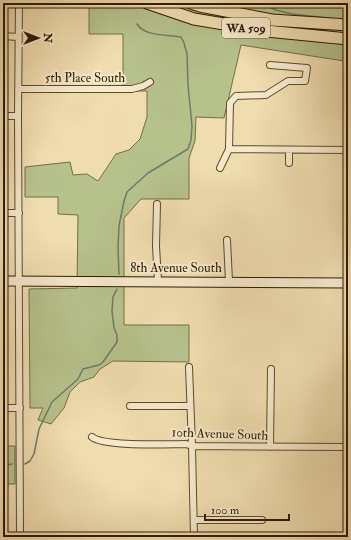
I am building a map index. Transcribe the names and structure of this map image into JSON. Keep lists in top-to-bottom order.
{
  "streets": {
    "highway": ["WA 509"],
    "street": ["5th Place South", "8th Avenue South", "10th Avenue South"]
  },
  "scale_bar": "100 m",
  "north": "right"
}
